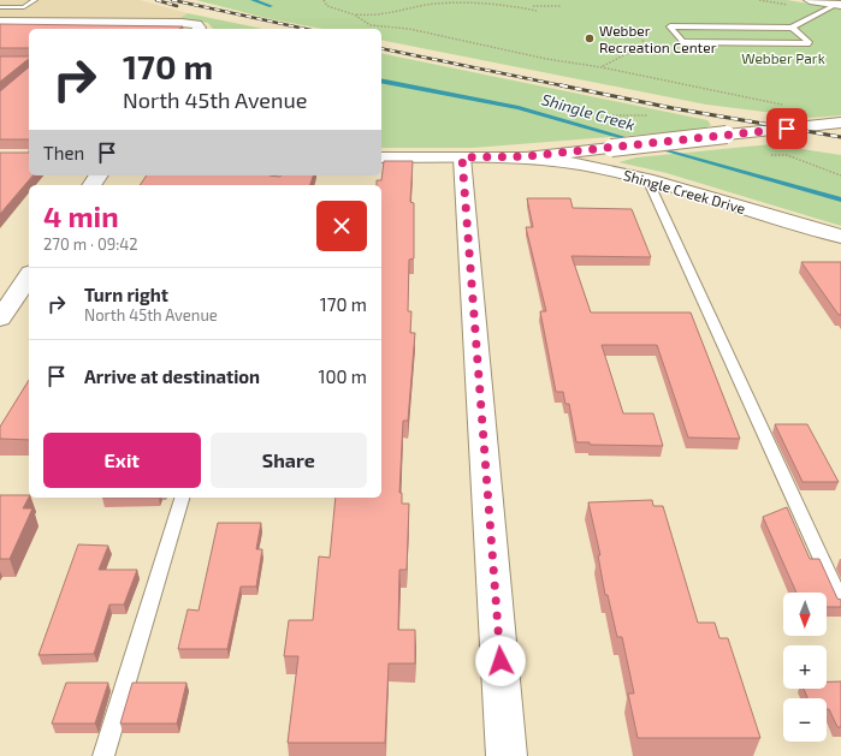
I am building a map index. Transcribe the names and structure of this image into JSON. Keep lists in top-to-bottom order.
{
  "streets": {
    "street": ["Shingle Creek Drive"]
  },
  "water": ["Shingle Creek"],
  "parks": ["Webber Park"],
  "places": ["Webber Recreation Center"],
  "north": "bottom",
  "page": {
    "turn": ["170 m", "North 45th Avenue"],
    "then": "Then",
    "heading": ["4 min", "270 m · 09:42"],
    "list": [
      {
        "name": "Turn right",
        "note": "North 45th Avenue",
        "value": "170 m"
      },
      {
        "name": "Arrive at destination",
        "value": "100 m"
      }
    ],
    "buttons": ["Exit", "Share"],
    "map_buttons": ["+", "−"]
  }
}
